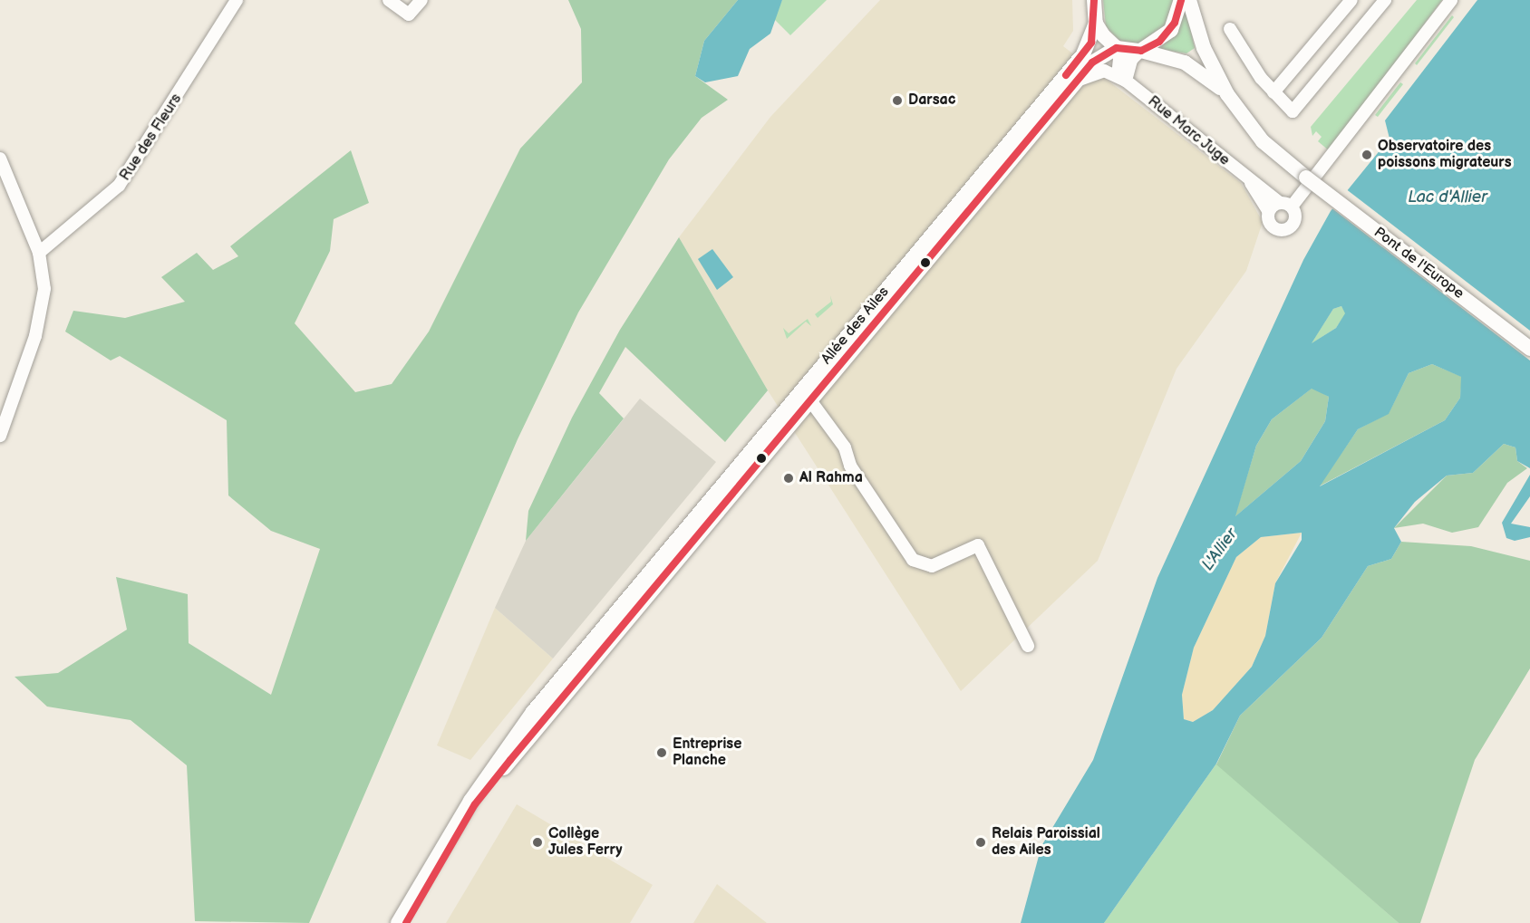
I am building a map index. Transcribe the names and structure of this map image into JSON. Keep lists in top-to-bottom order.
{
  "streets": {
    "main road": ["Pont de l'Europe", "Allée des Ailes"],
    "street": ["Rue Marc Juge", "Rue des Fleurs"]
  },
  "water": ["Lac d'Allier", "L'Allier"],
  "places": [
    "Darsac",
    "Observatoire des poissons migrateurs",
    "Al Rahma",
    "Entreprise Planche",
    "Collège Jules Ferry",
    "Relais Paroissial des Ailes"
  ]
}
